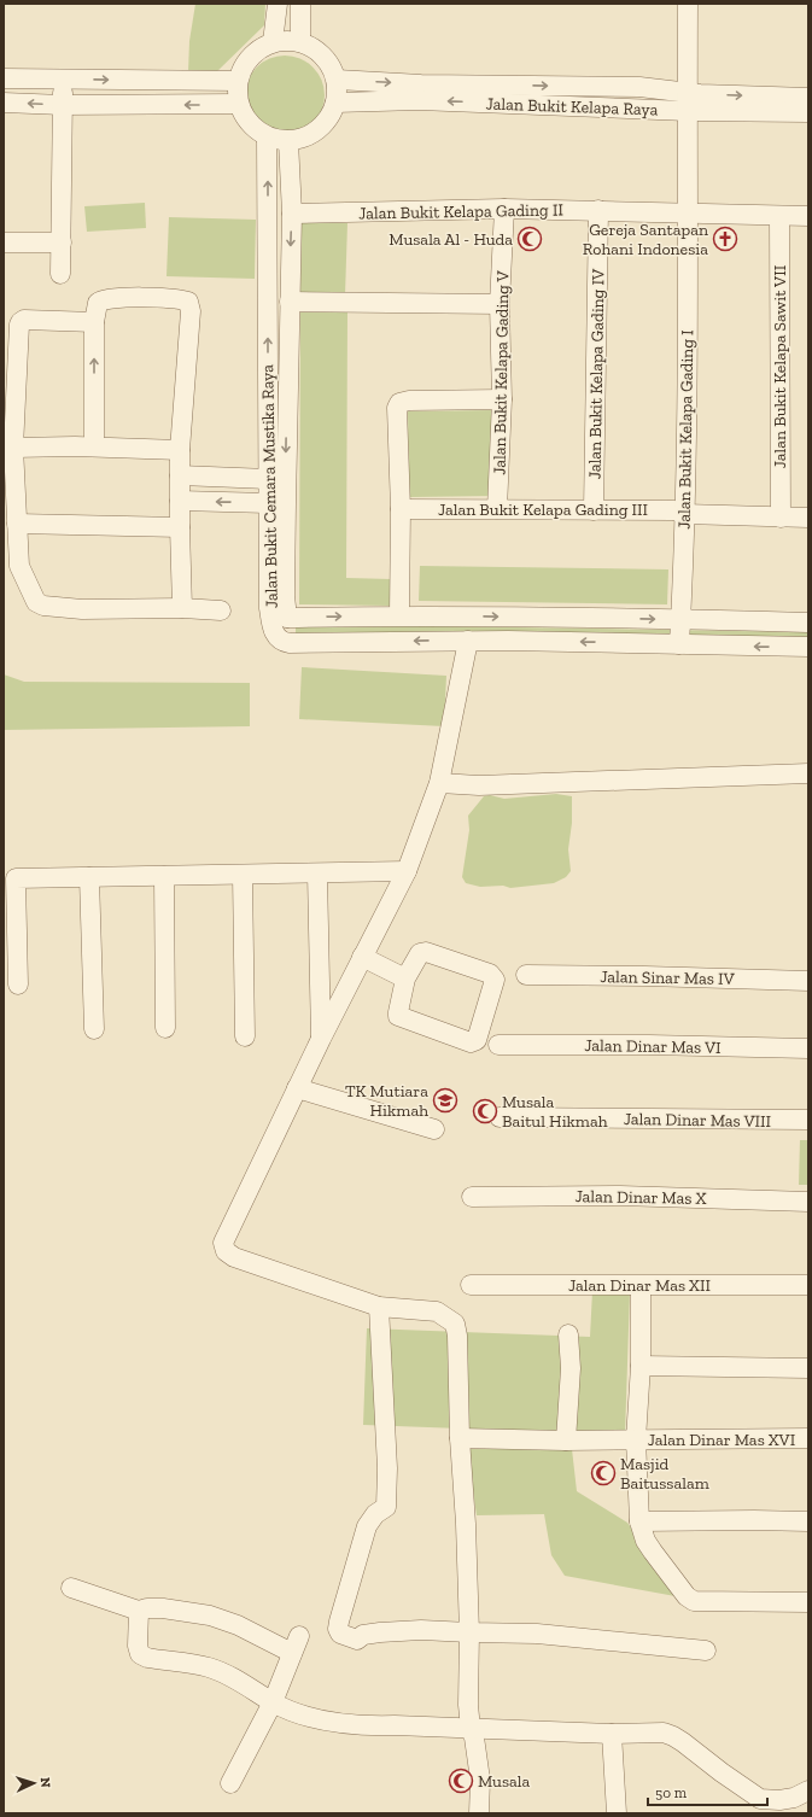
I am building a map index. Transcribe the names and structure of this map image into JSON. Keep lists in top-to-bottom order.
{
  "streets": {
    "street": [
      "Jalan Bukit Kelapa Raya",
      "Jalan Bukit Kelapa Gading II",
      "Jalan Bukit Kelapa Sawit VII",
      "Jalan Bukit Kelapa Gading V",
      "Jalan Bukit Kelapa Gading IV",
      "Jalan Bukit Kelapa Gading I",
      "Jalan Bukit Cemara Mustika Raya",
      "Jalan Bukit Kelapa Gading III",
      "Jalan Sinar Mas IV",
      "Jalan Dinar Mas VI",
      "Jalan Dinar Mas VIII",
      "Jalan Dinar Mas X",
      "Jalan Dinar Mas XII",
      "Jalan Dinar Mas XVI"
    ]
  },
  "crossings": [
    ["Jalan Bukit Kelapa Raya", "Jalan Bukit Kelapa Gading I"],
    ["Jalan Bukit Kelapa Raya", "Jalan Bukit Cemara Mustika Raya"],
    ["Jalan Bukit Kelapa Gading II", "Jalan Bukit Kelapa Sawit VII"],
    ["Jalan Bukit Kelapa Gading II", "Jalan Bukit Kelapa Gading V"],
    ["Jalan Bukit Kelapa Gading II", "Jalan Bukit Kelapa Gading IV"],
    ["Jalan Bukit Kelapa Gading II", "Jalan Bukit Kelapa Gading I"],
    ["Jalan Bukit Kelapa Gading II", "Jalan Bukit Cemara Mustika Raya"],
    ["Jalan Bukit Kelapa Sawit VII", "Jalan Bukit Kelapa Gading III"],
    ["Jalan Bukit Kelapa Gading V", "Jalan Bukit Kelapa Gading III"],
    ["Jalan Bukit Kelapa Gading IV", "Jalan Bukit Kelapa Gading III"],
    ["Jalan Bukit Kelapa Gading I", "Jalan Bukit Kelapa Gading III"]
  ],
  "places": {
    "mosque": [
      "Musala Al - Huda",
      "Musala Baitul Hikmah",
      "Masjid Baitussalam",
      "Musala"
    ],
    "church": ["Gereja Santapan Rohani Indonesia"],
    "school or university": ["TK Mutiara Hikmah"]
  },
  "scale_bar": "50 m",
  "north": "right"
}
